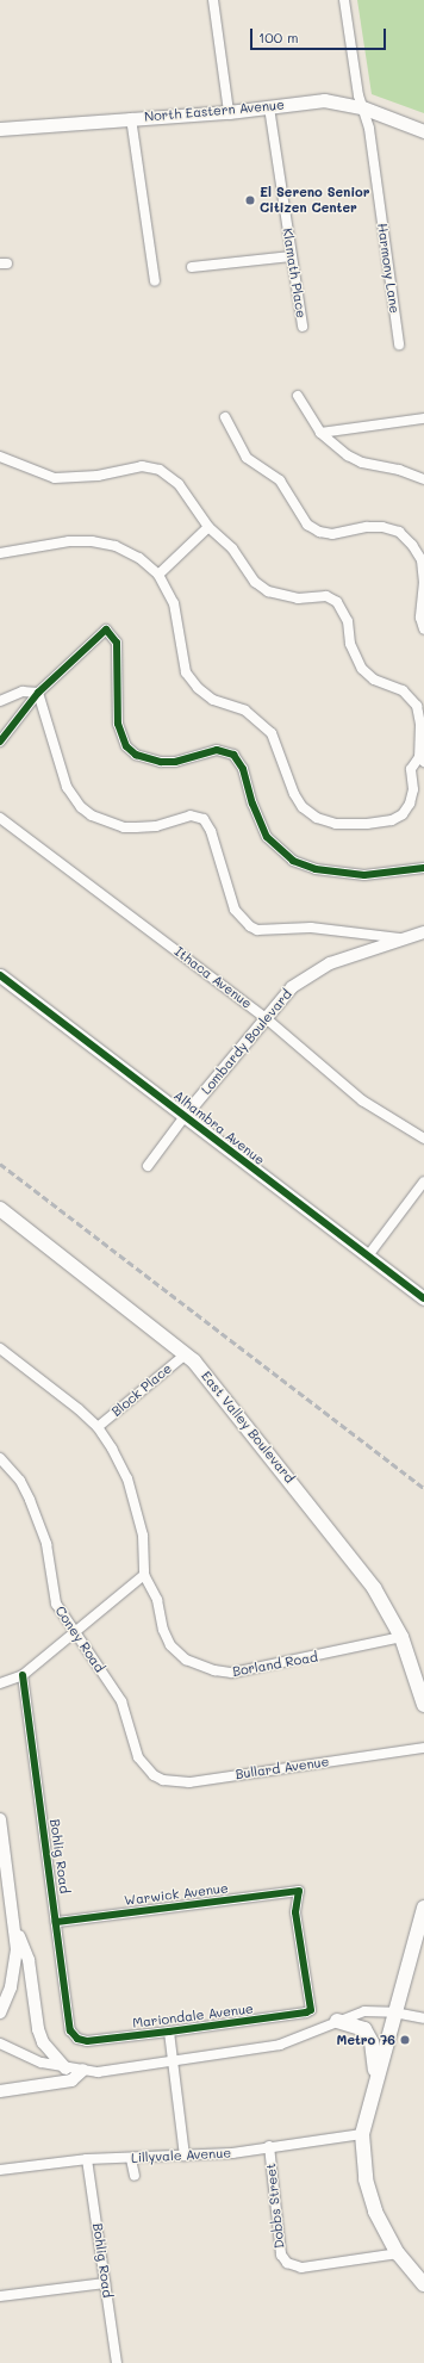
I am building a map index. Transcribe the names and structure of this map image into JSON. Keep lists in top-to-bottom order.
{
  "streets": {
    "main road": ["North Eastern Avenue", "Alhambra Avenue", "East Valley Boulevard"],
    "street": [
      "Harmony Lane",
      "Klamath Place",
      "Ithaca Avenue",
      "Lombardy Boulevard",
      "Block Place",
      "Coney Road",
      "Borland Road",
      "Bullard Avenue",
      "Bohlig Road",
      "Warwick Avenue",
      "Mariondale Avenue",
      "Lillyvale Avenue",
      "Dobbs Street"
    ]
  },
  "crossings": [
    ["North Eastern Avenue", "Harmony Lane"],
    ["North Eastern Avenue", "Klamath Place"],
    ["Ithaca Avenue", "Lombardy Boulevard"],
    ["Lombardy Boulevard", "Alhambra Avenue"],
    ["Block Place", "East Valley Boulevard"],
    ["Block Place", "Borland Road"],
    ["East Valley Boulevard", "Borland Road"],
    ["Coney Road", "Bullard Avenue"],
    ["Bohlig Road", "Warwick Avenue"],
    ["Bohlig Road", "Mariondale Avenue"],
    ["Bohlig Road", "Lillyvale Avenue"],
    ["Warwick Avenue", "Mariondale Avenue"],
    ["Lillyvale Avenue", "Dobbs Street"]
  ],
  "places": ["El Sereno Senior Citizen Center", "Metro 76"],
  "scale_bar": "100 m"
}
